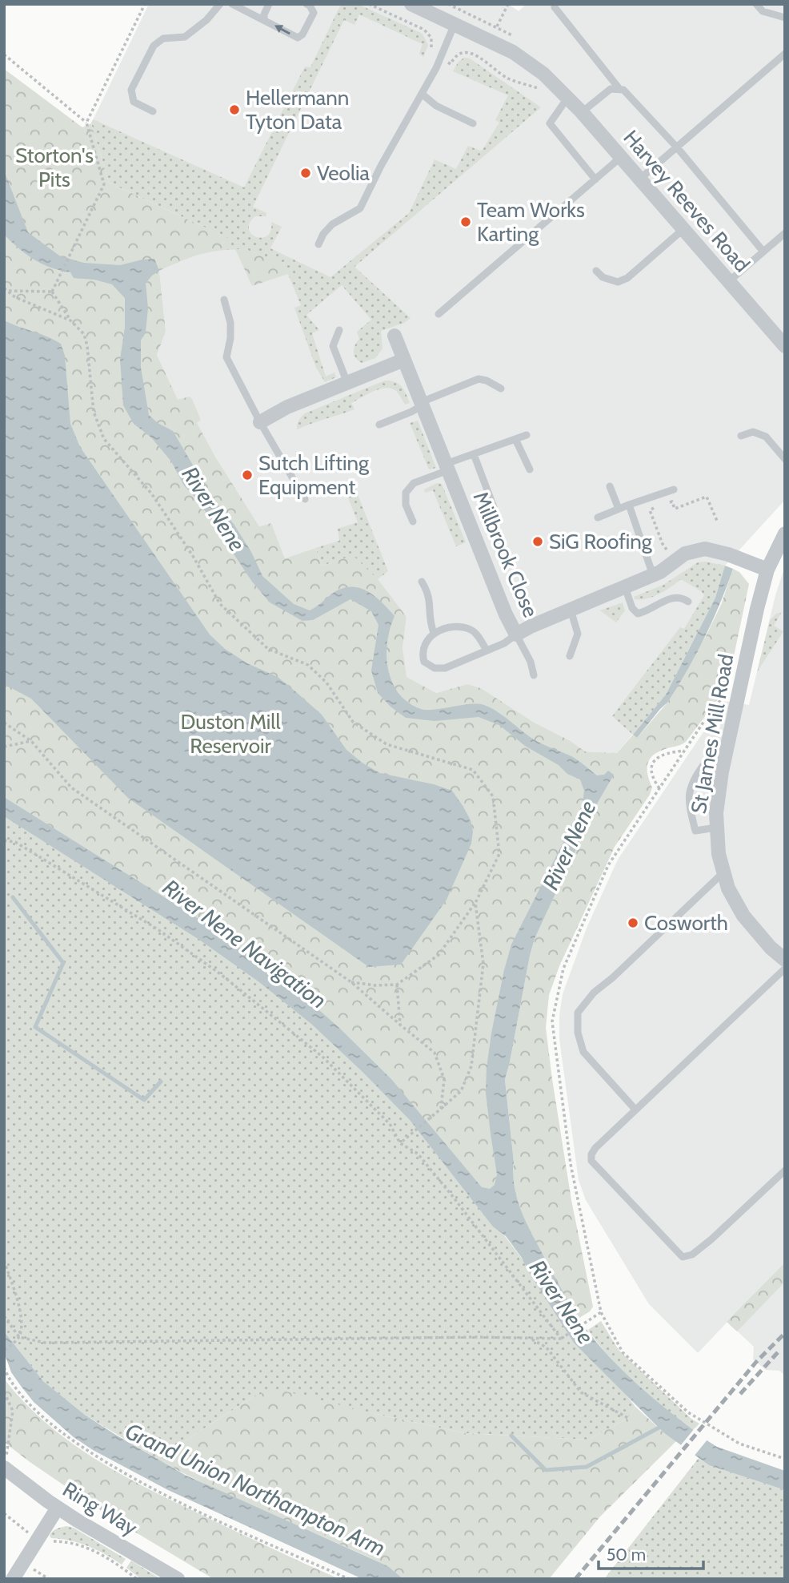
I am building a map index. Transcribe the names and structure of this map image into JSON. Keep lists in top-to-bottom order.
{
  "streets": {
    "street": [
      "Harvey Reeves Road",
      "Millbrook Close",
      "St James Mill Road",
      "Ring Way"
    ]
  },
  "crossings": [
    ["Millbrook Close", "St James Mill Road"]
  ],
  "water": ["River Nene", "River Nene Navigation", "Grand Union Northampton Arm"],
  "parks": ["Storton's Pits", "Duston Mill Reservoir"],
  "places": [
    "Hellermann Tyton Data",
    "Veolia",
    "Team Works Karting",
    "Sutch Lifting Equipment",
    "SiG Roofing",
    "Cosworth"
  ],
  "scale_bar": "50 m"
}
